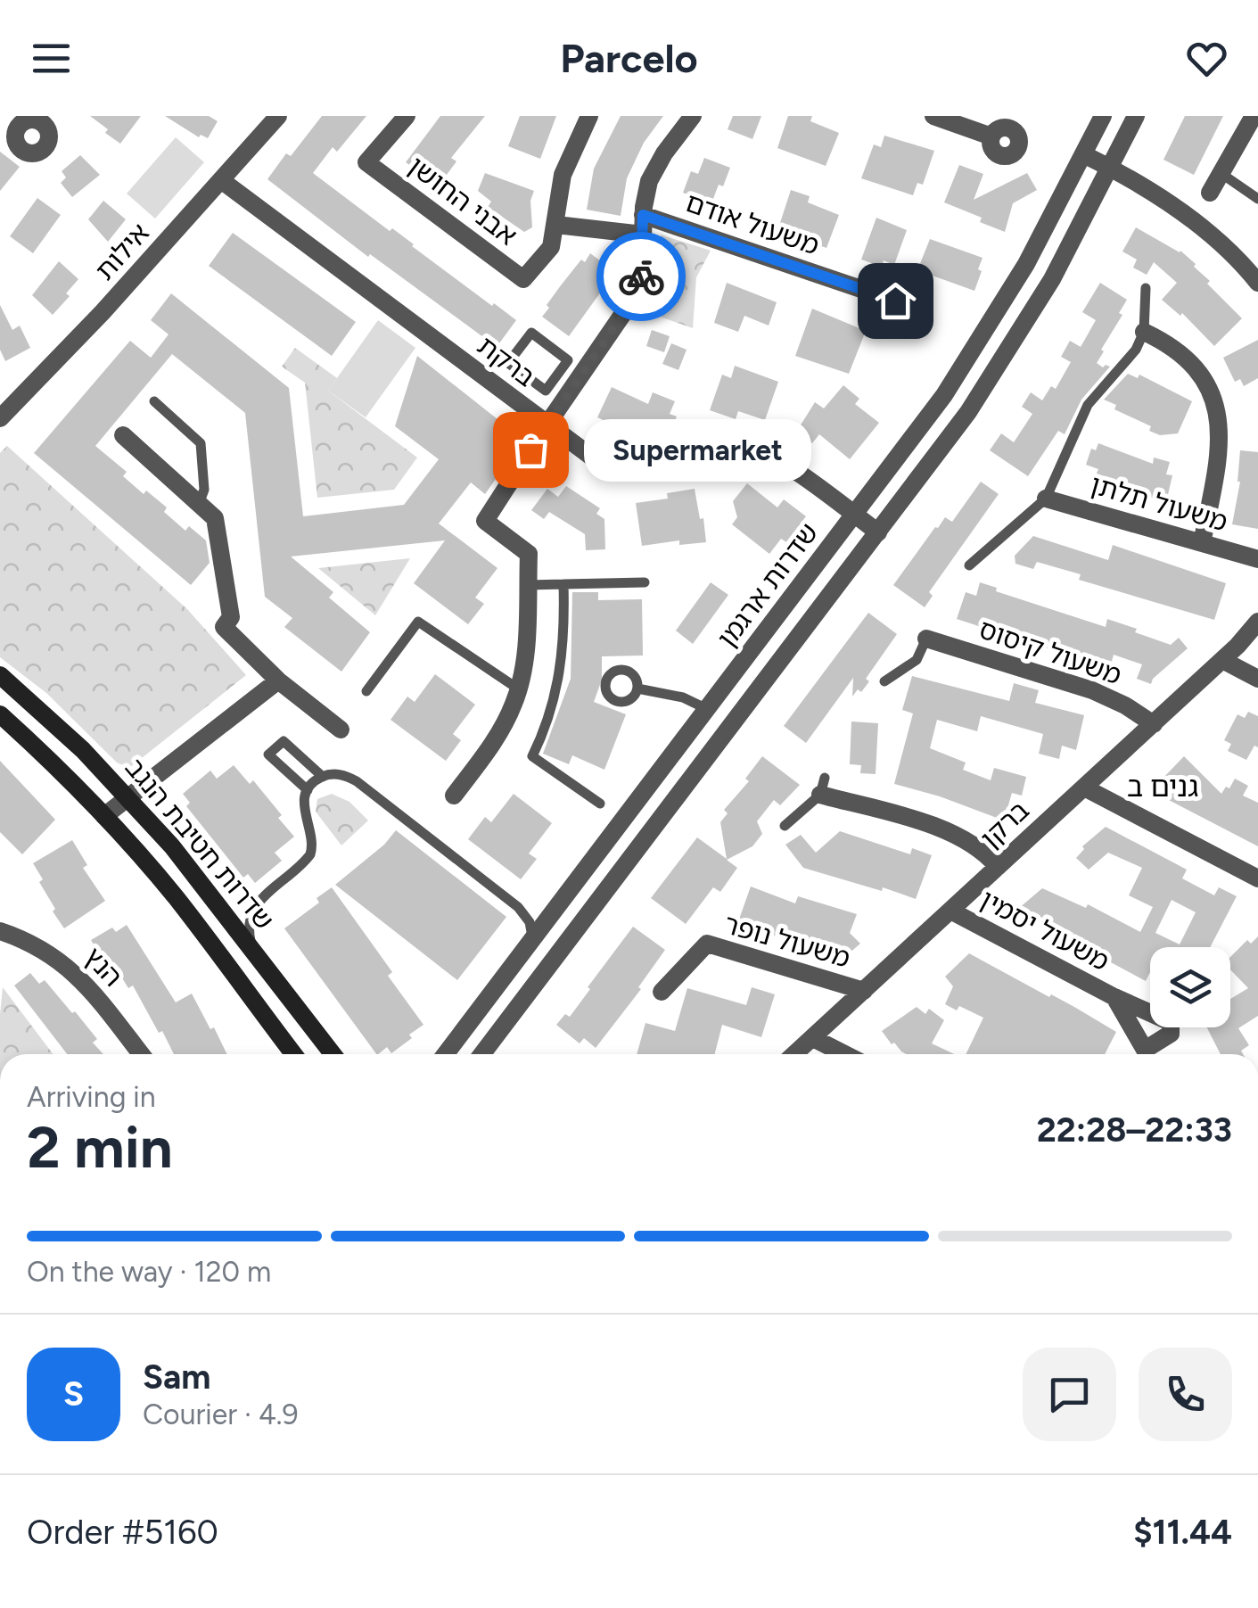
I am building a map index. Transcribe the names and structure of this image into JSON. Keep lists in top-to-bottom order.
{
  "streets": {
    "main road": ["שדרות חטיבת הנגב"],
    "street": [
      "אבני החושן",
      "משעול אודם",
      "אילות",
      "ברקת",
      "משעול תלתן",
      "שדרות ארגמן",
      "משעול קיסוס",
      "ברקן",
      "משעול יסמין",
      "משעול נופר",
      "הנץ"
    ]
  },
  "crossings": [
    ["אילות", "ברקת"],
    ["ברקת", "שדרות ארגמן"],
    ["משעול קיסוס", "ברקן"],
    ["ברקן", "משעול יסמין"],
    ["ברקן", "משעול נופר"]
  ],
  "districts": ["גנים ב"],
  "places": ["Supermarket"],
  "page": {
    "header": "Parcelo",
    "bubble": "Supermarket",
    "heading": ["2 min", "Arriving in", "22:28–22:33"],
    "panel": [
      "Sam",
      "Courier · 4.9",
      "Order #5160",
      "$11.44"
    ],
    "bar": "On the way · 120 m",
    "round": "S"
  }
}
